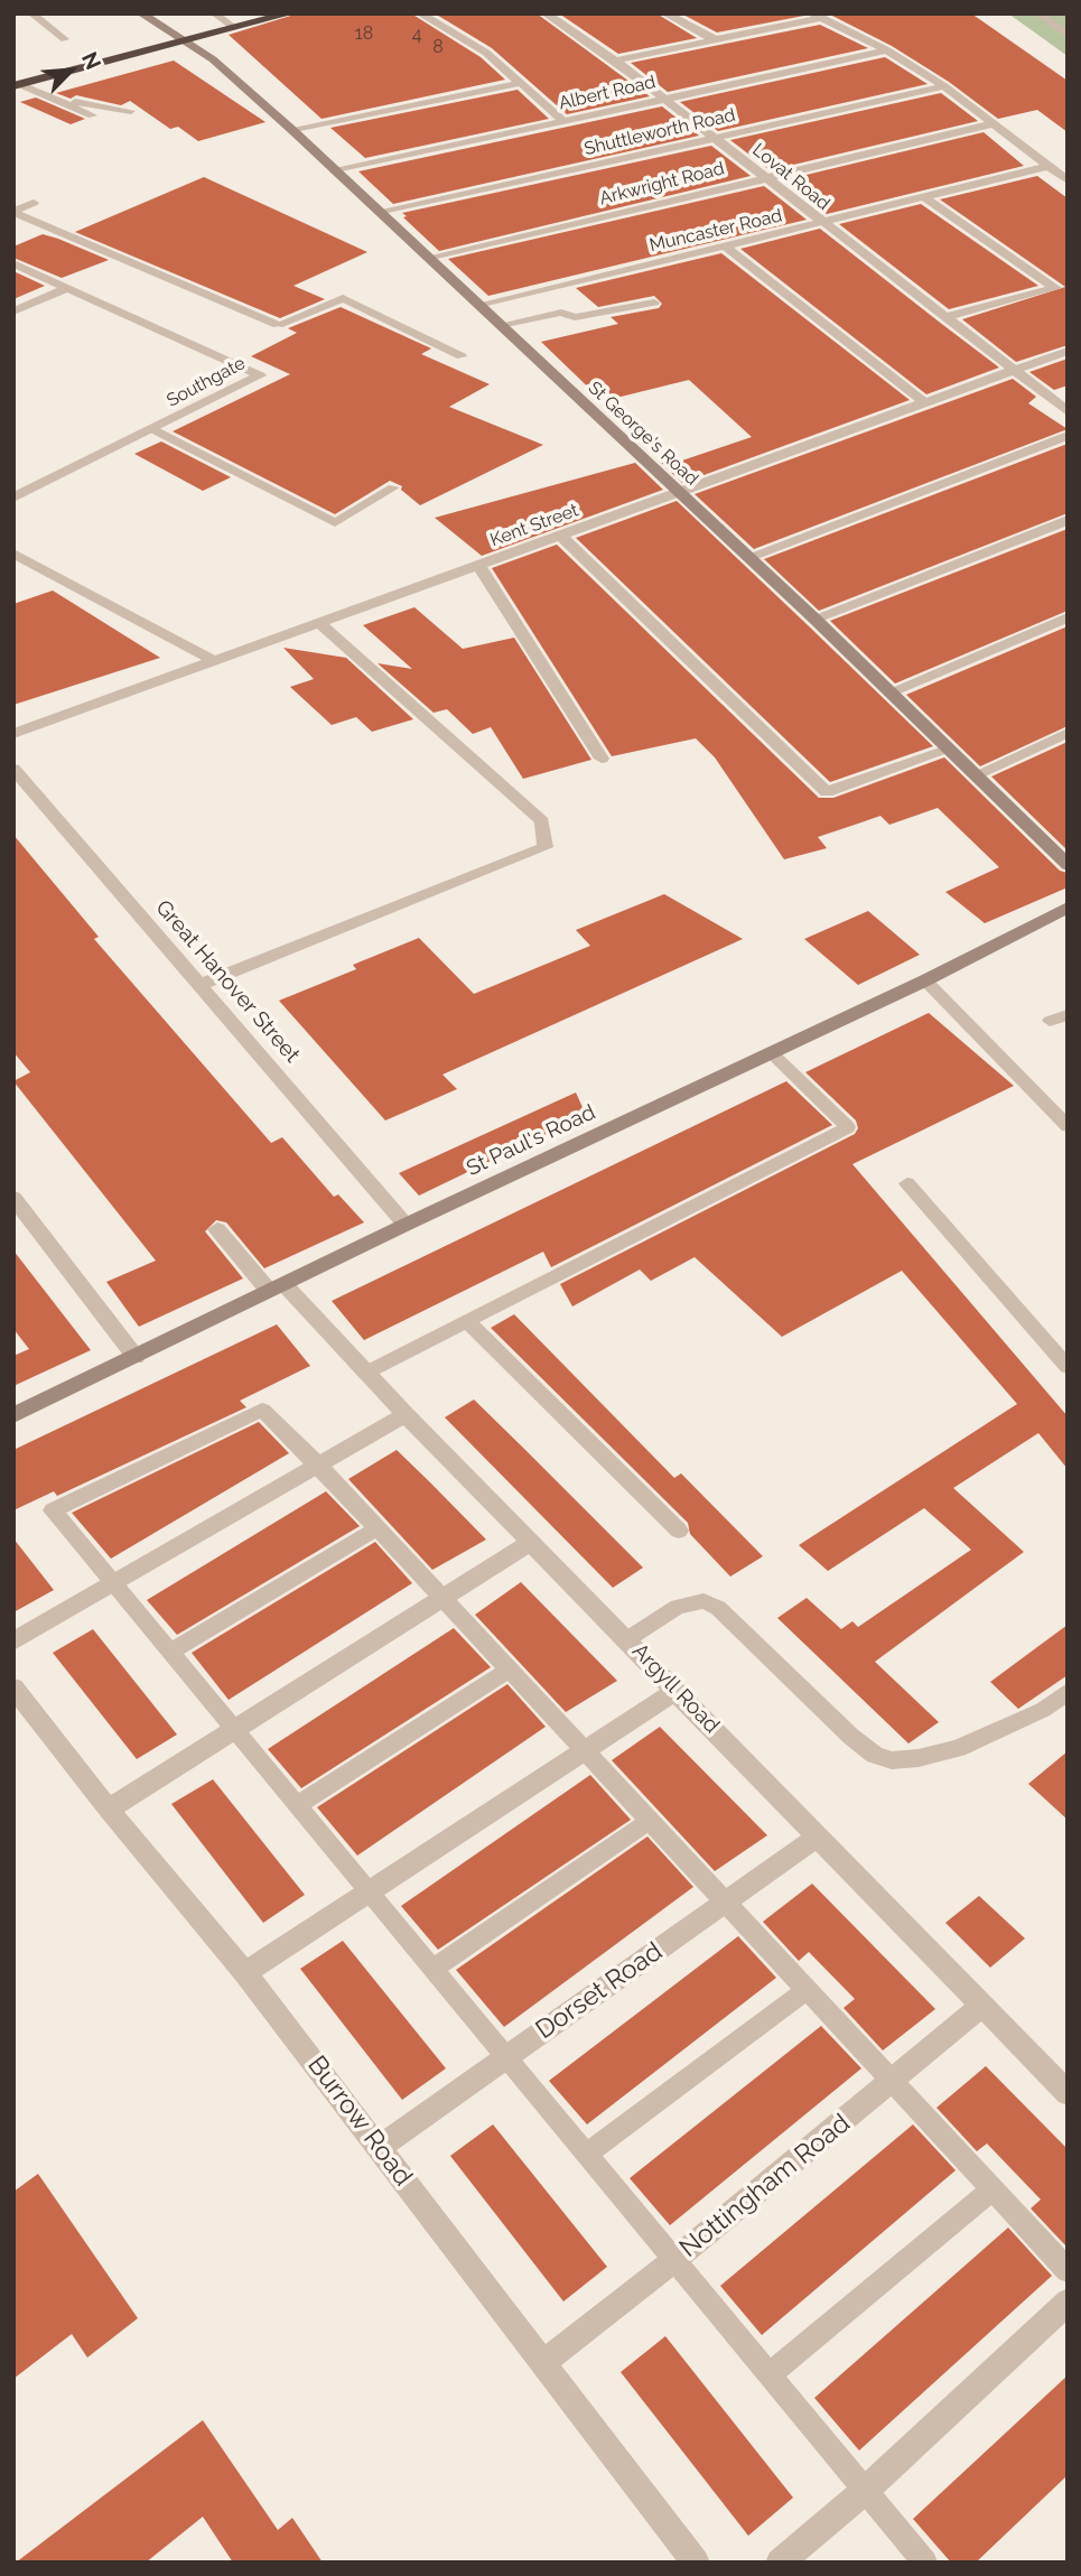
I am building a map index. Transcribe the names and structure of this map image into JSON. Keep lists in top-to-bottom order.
{
  "streets": {
    "street": [
      "Albert Road",
      "Shuttleworth Road",
      "Lovat Road",
      "Arkwright Road",
      "Muncaster Road",
      "Southgate",
      "St George's Road",
      "Kent Street",
      "Great Hanover Street",
      "St Paul's Road",
      "Argyll Road",
      "Dorset Road",
      "Burrow Road",
      "Nottingham Road"
    ]
  },
  "crossings": [
    ["Albert Road", "Lovat Road"],
    ["Albert Road", "St George's Road"],
    ["Shuttleworth Road", "Lovat Road"],
    ["Shuttleworth Road", "St George's Road"],
    ["Lovat Road", "Arkwright Road"],
    ["Lovat Road", "Muncaster Road"],
    ["Lovat Road", "Kent Street"],
    ["Arkwright Road", "St George's Road"],
    ["Muncaster Road", "St George's Road"],
    ["St George's Road", "Kent Street"],
    ["Great Hanover Street", "St Paul's Road"],
    ["St Paul's Road", "Argyll Road"],
    ["Argyll Road", "Dorset Road"],
    ["Argyll Road", "Nottingham Road"],
    ["Dorset Road", "Burrow Road"],
    ["Burrow Road", "Nottingham Road"]
  ],
  "house_numbers": ["18", "4", "8"],
  "north": "top right"
}
